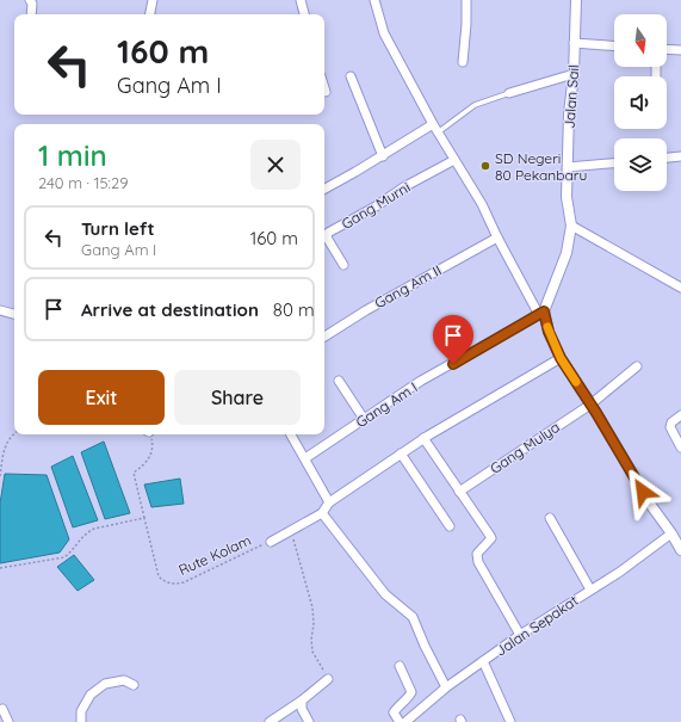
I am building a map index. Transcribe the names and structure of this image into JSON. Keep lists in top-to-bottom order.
{
  "streets": {
    "street": [
      "Jalan Sail",
      "Gang Murni",
      "Gang Am II",
      "Gang Am I",
      "Gang Mulya",
      "Jalan Sepakat"
    ],
    "path": ["Rute Kolam"]
  },
  "crossings": [
    ["Jalan Sail", "Gang Am I"]
  ],
  "places": ["SD Negeri 80 Pekanbaru"],
  "north": "bottom",
  "page": {
    "turn": ["160 m", "Gang Am I"],
    "heading": ["1 min", "240 m · 15:29"],
    "list": [
      {
        "name": "Turn left",
        "note": "Gang Am I",
        "value": "160 m"
      },
      {
        "name": "Arrive at destination",
        "value": "80 m"
      }
    ],
    "buttons": ["Exit", "Share"]
  }
}
